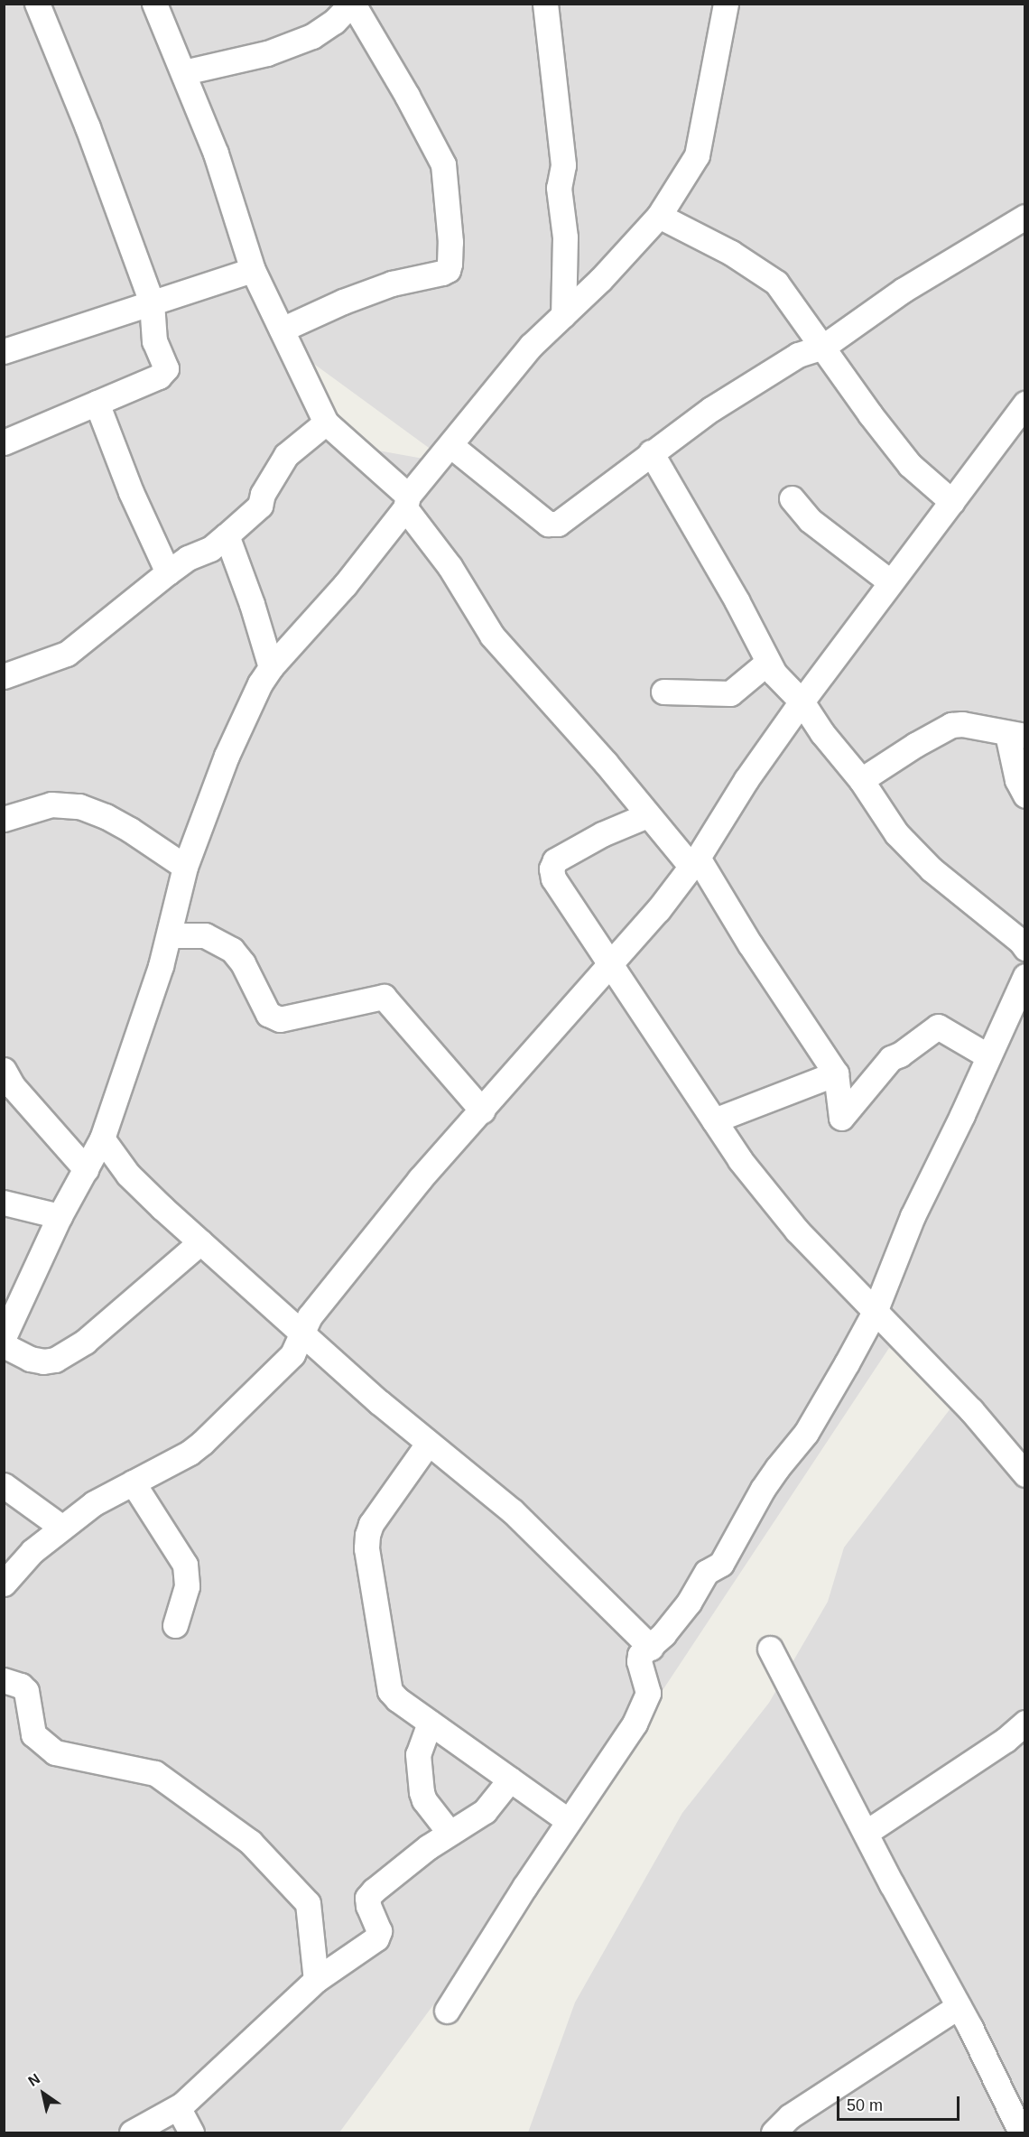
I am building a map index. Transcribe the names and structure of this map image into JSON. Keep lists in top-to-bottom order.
{
  "scale_bar": "50 m",
  "north": "top left"
}
